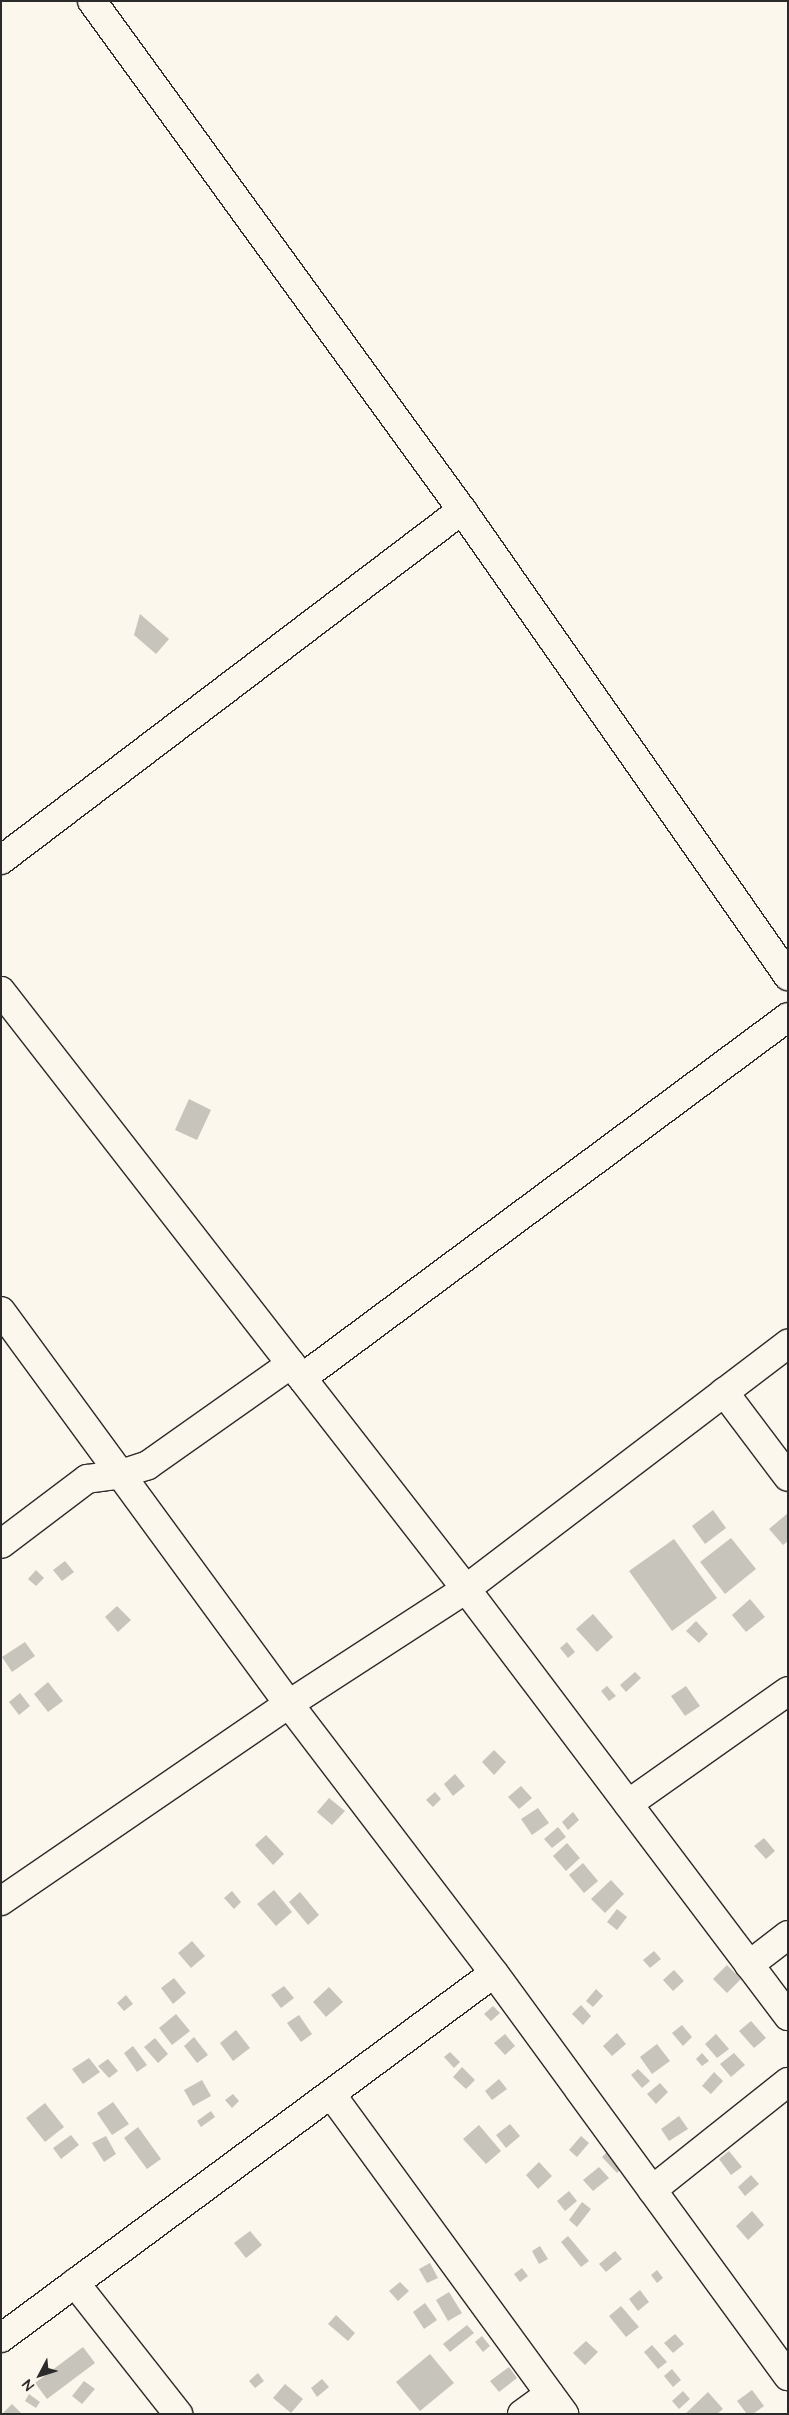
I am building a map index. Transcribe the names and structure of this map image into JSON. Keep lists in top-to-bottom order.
{
  "north": "bottom left"
}
